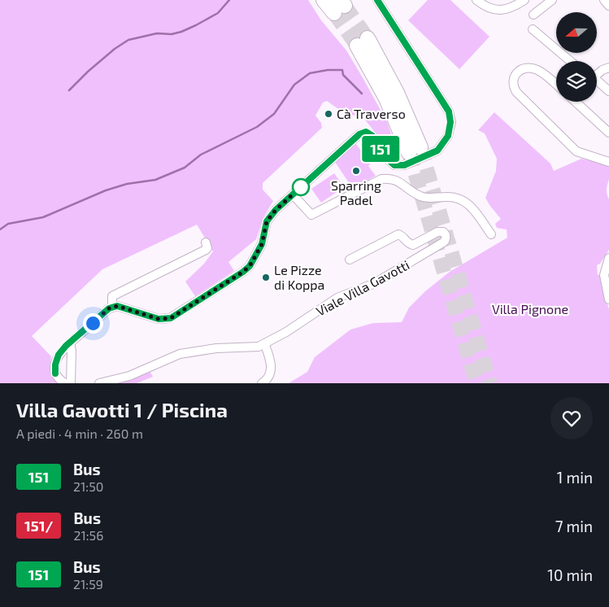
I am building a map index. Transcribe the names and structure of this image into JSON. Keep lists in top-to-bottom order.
{
  "streets": {
    "street": ["Viale Villa Gavotti"]
  },
  "parks": ["Villa Pignone"],
  "places": ["Cà Traverso", "Sparring Padel", "Le Pizze di Koppa"],
  "lines": ["bus line 151"],
  "north": "left",
  "page": {
    "on_map": "151",
    "heading": ["Villa Gavotti 1 / Piscina", "A piedi · 4 min · 260 m"],
    "list": [
      {
        "mark": "151",
        "name": "Bus",
        "note": "21:50",
        "value": "1 min"
      },
      {
        "mark": "151/",
        "name": "Bus",
        "note": "21:56",
        "value": "7 min"
      },
      {
        "mark": "151",
        "name": "Bus",
        "note": "21:59",
        "value": "10 min"
      }
    ]
  }
}
